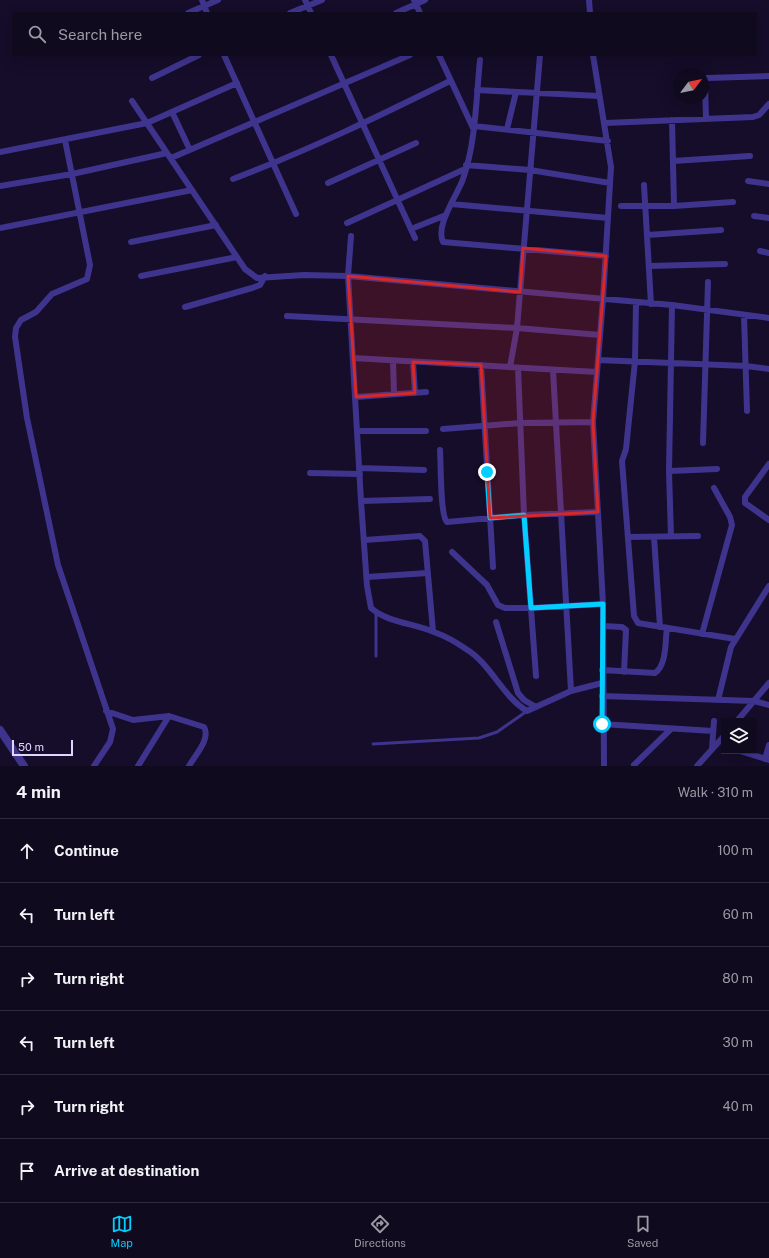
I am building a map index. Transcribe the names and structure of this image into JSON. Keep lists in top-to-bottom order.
{
  "scale_bar": "50 m",
  "north": "top right",
  "page": {
    "search": "Search here",
    "scale": "50 m",
    "heading": ["4 min", "Walk · 310 m"],
    "list": [
      ["Continue", "100 m"],
      ["Turn left", "60 m"],
      ["Turn right", "80 m"],
      ["Turn left", "30 m"],
      ["Turn right", "40 m"],
      "Arrive at destination"
    ],
    "nav": ["Map", "Directions", "Saved"]
  }
}
